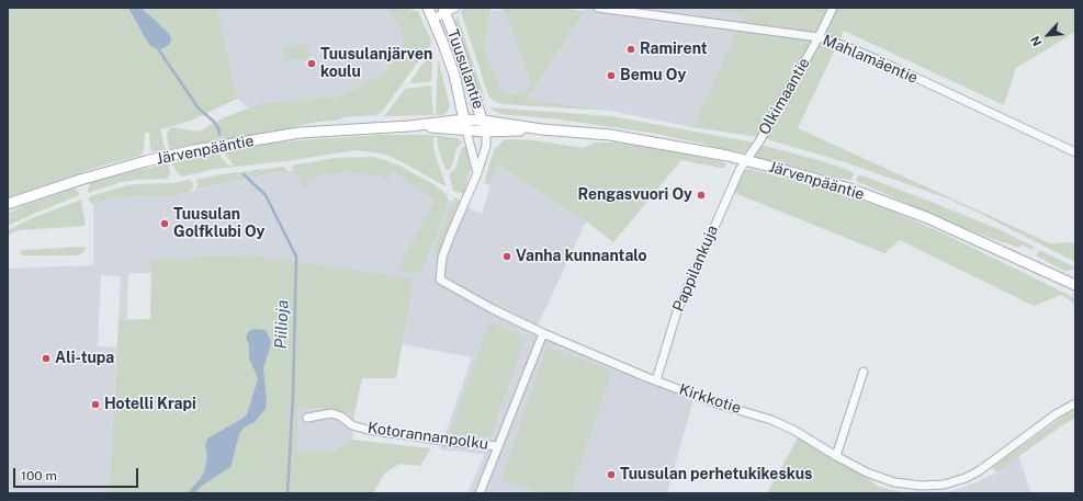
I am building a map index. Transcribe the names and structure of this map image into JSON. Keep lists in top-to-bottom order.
{
  "streets": {
    "main road": ["Tuusulantie", "Järvenpääntie"],
    "street": [
      "Mahlamäentie",
      "Olkimaantie",
      "Pappilankuja",
      "Kirkkotie",
      "Kotorannanpolku"
    ]
  },
  "crossings": [
    ["Mahlamäentie", "Olkimaantie"],
    ["Tuusulantie", "Järvenpääntie"],
    ["Tuusulantie", "Kirkkotie"],
    ["Olkimaantie", "Järvenpääntie"],
    ["Olkimaantie", "Pappilankuja"],
    ["Järvenpääntie", "Pappilankuja"],
    ["Järvenpääntie", "Kirkkotie"],
    ["Pappilankuja", "Kirkkotie"]
  ],
  "water": ["Piilioja"],
  "places": [
    "Ramirent",
    "Tuusulanjärven koulu",
    "Bemu Oy",
    "Rengasvuori Oy",
    "Tuusulan Golfklubi Oy",
    "Vanha kunnantalo",
    "Ali-tupa",
    "Hotelli Krapi",
    "Tuusulan perhetukikeskus"
  ],
  "scale_bar": "100 m",
  "north": "bottom left"
}
